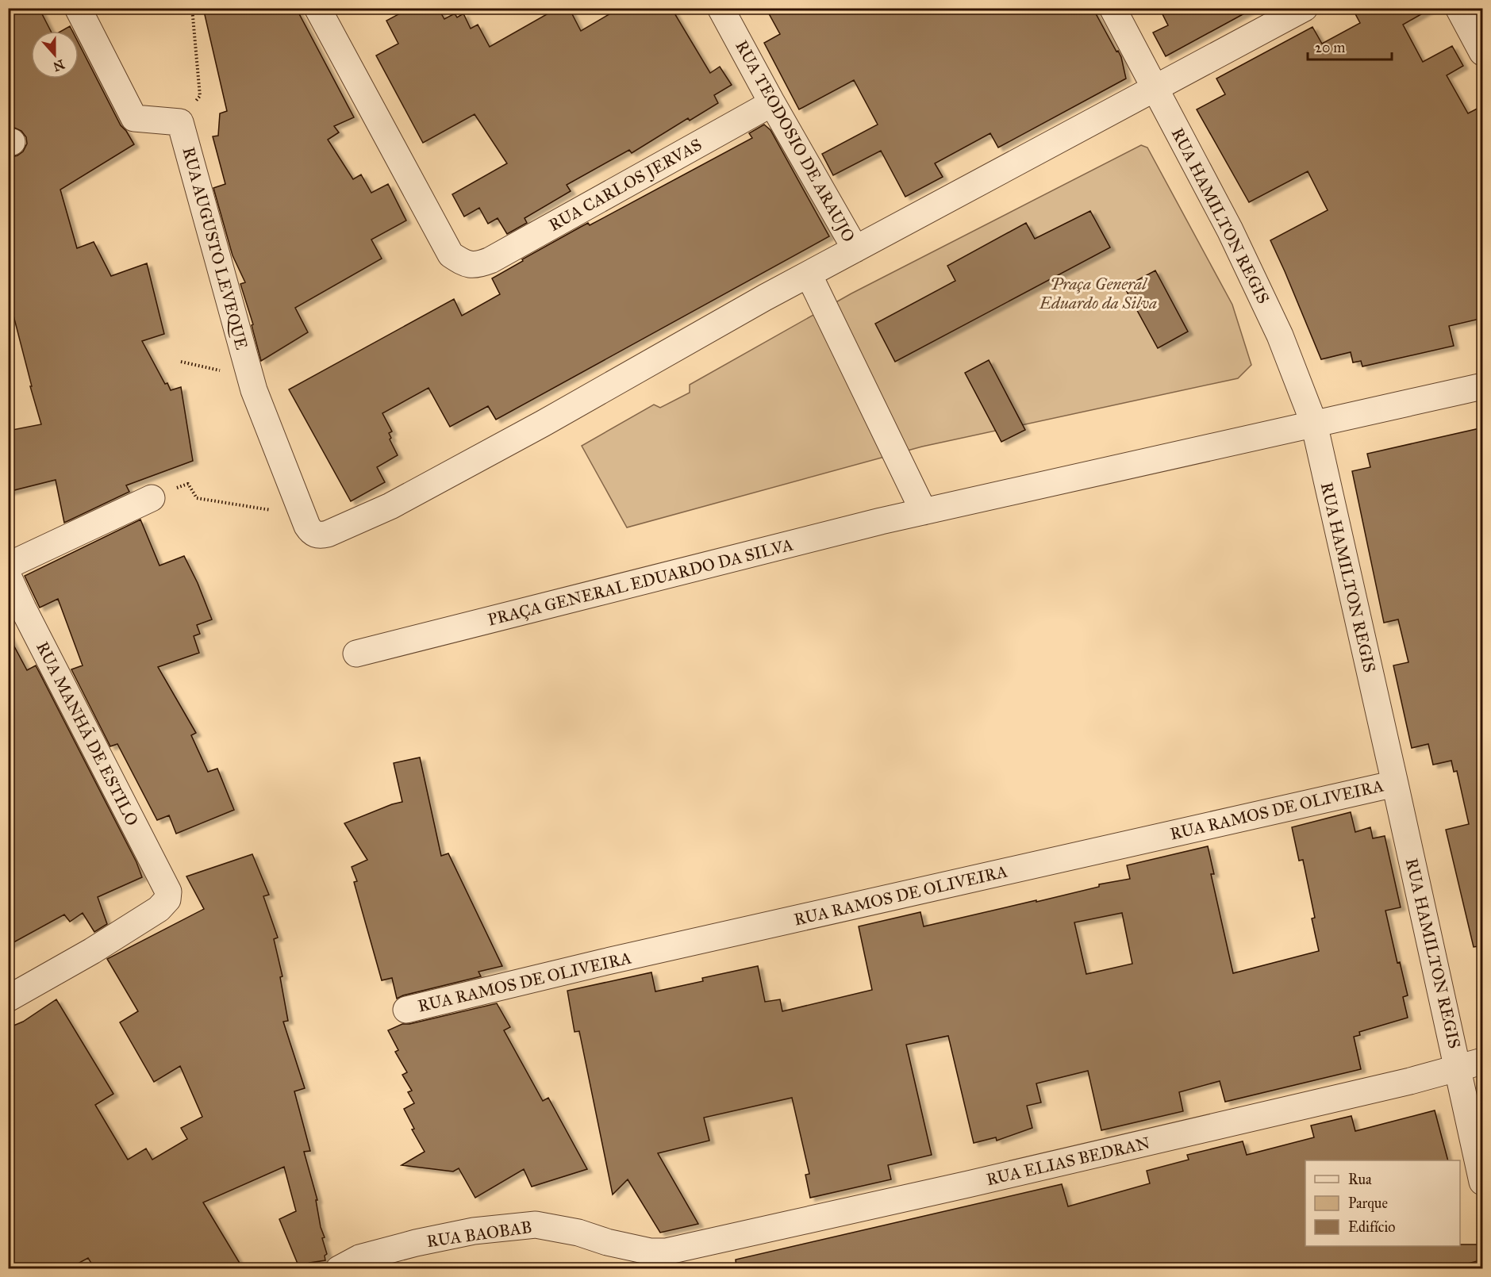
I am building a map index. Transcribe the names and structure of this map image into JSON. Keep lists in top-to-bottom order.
{
  "streets": {
    "street": [
      "RUA TEODOSIO DE ARAUJO",
      "RUA CARLOS JERVAS",
      "RUA HAMILTON REGIS",
      "RUA AUGUSTO LEVEQUE",
      "PRAÇA GENERAL EDUARDO DA SILVA",
      "RUA MANHÃ DE ESTILO",
      "RUA RAMOS DE OLIVEIRA",
      "RUA ELIAS BEDRAN",
      "RUA BAOBAB"
    ]
  },
  "crossings": [
    ["RUA TEODOSIO DE ARAUJO", "RUA CARLOS JERVAS"],
    ["RUA HAMILTON REGIS", "PRAÇA GENERAL EDUARDO DA SILVA"],
    ["RUA HAMILTON REGIS", "RUA RAMOS DE OLIVEIRA"],
    ["RUA HAMILTON REGIS", "RUA ELIAS BEDRAN"],
    ["RUA ELIAS BEDRAN", "RUA BAOBAB"]
  ],
  "parks": ["Praça General Eduardo da Silva"],
  "legend": ["Rua", "Parque", "Edifício"],
  "scale_bar": "20 m",
  "north": "bottom"
}
